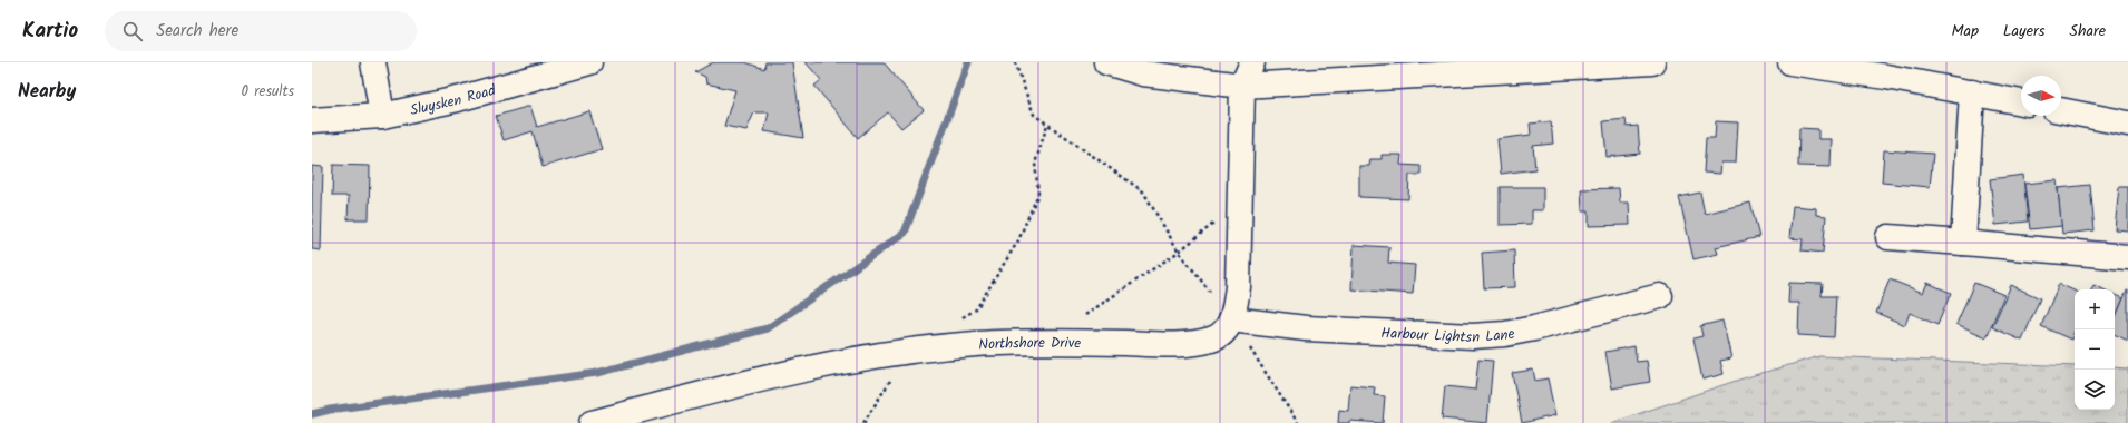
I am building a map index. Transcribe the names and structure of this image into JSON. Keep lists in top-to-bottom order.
{
  "streets": {
    "street": ["Sluysken Road", "Harbour Lightsn Lane", "Northshore Drive"]
  },
  "crossings": [
    ["Harbour Lightsn Lane", "Northshore Drive"]
  ],
  "north": "right",
  "page": {
    "header": "Kartio",
    "search": "Search here",
    "nav": ["Map", "Layers", "Share"],
    "heading": ["Nearby", "0 results"],
    "map_buttons": ["+", "−"]
  }
}
